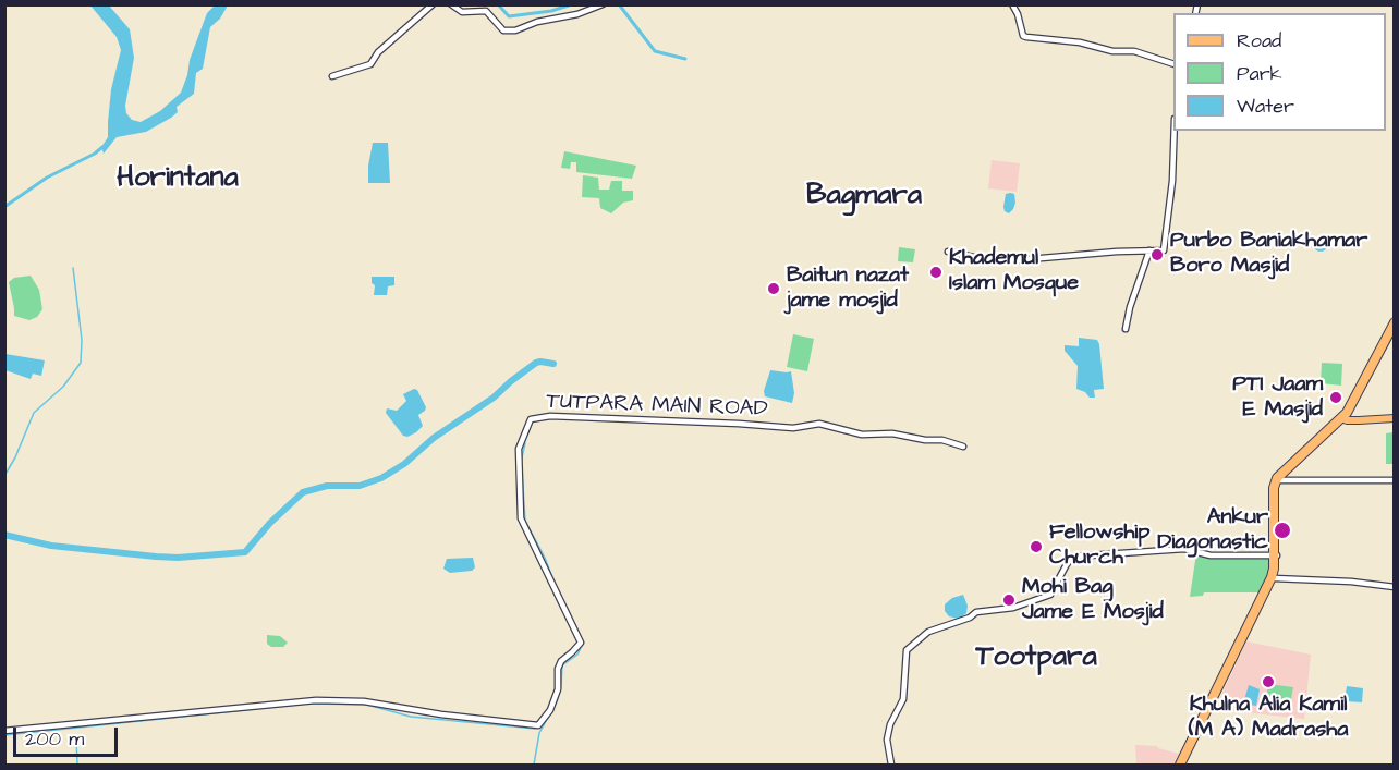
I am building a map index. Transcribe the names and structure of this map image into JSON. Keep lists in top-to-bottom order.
{
  "streets": {
    "street": ["TUTPARA MAIN ROAD"]
  },
  "districts": ["Horintana", "Bagmara", "Tootpara"],
  "places": [
    "Purbo Baniakhamar Boro Masjid",
    "Khademul Islam Mosque",
    "Baitun nazat jame mosjid",
    "PTI Jaam E Masjid",
    "Ankur Diagonastic",
    "Fellowship Church",
    "Mohi Bag Jame E Mosjid",
    "Khulna Alia Kamil (M A) Madrasha"
  ],
  "legend": ["Road", "Park", "Water"],
  "scale_bar": "200 m"
}
